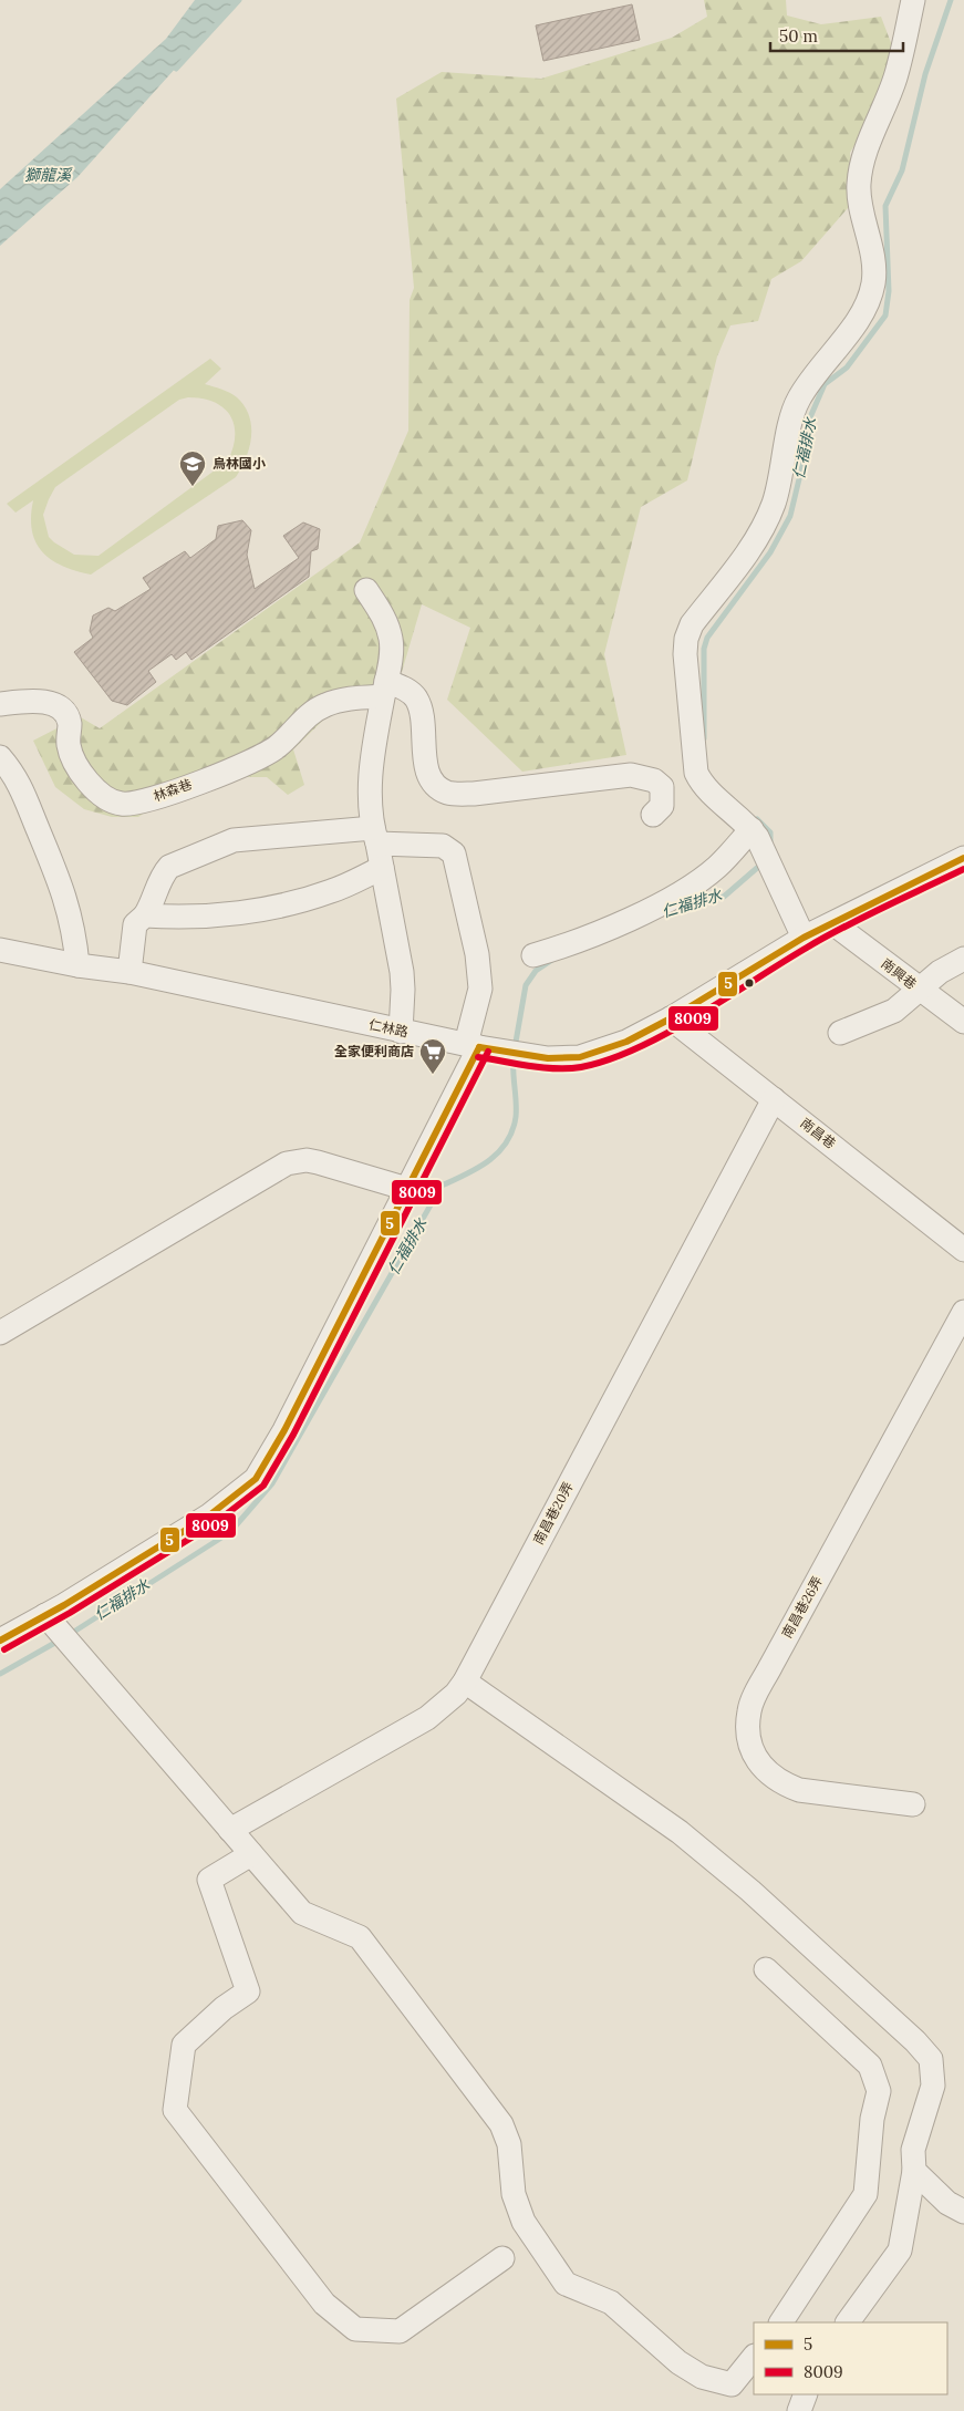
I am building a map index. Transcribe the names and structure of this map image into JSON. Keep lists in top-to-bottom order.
{
  "streets": {
    "street": [
      "林森巷",
      "南興巷",
      "仁林路",
      "南昌巷",
      "南昌巷20弄",
      "南昌巷26弄"
    ]
  },
  "crossings": [
    ["南興巷", "仁林路"],
    ["仁林路", "南昌巷"],
    ["南昌巷", "南昌巷20弄"]
  ],
  "water": ["獅龍溪", "仁福排水"],
  "places": {
    "school or university": ["烏林國小"],
    "supermarket": ["全家便利商店"]
  },
  "lines": ["transit line 5", "transit line 8009"],
  "legend": ["5", "8009"],
  "scale_bar": "50 m"
}
